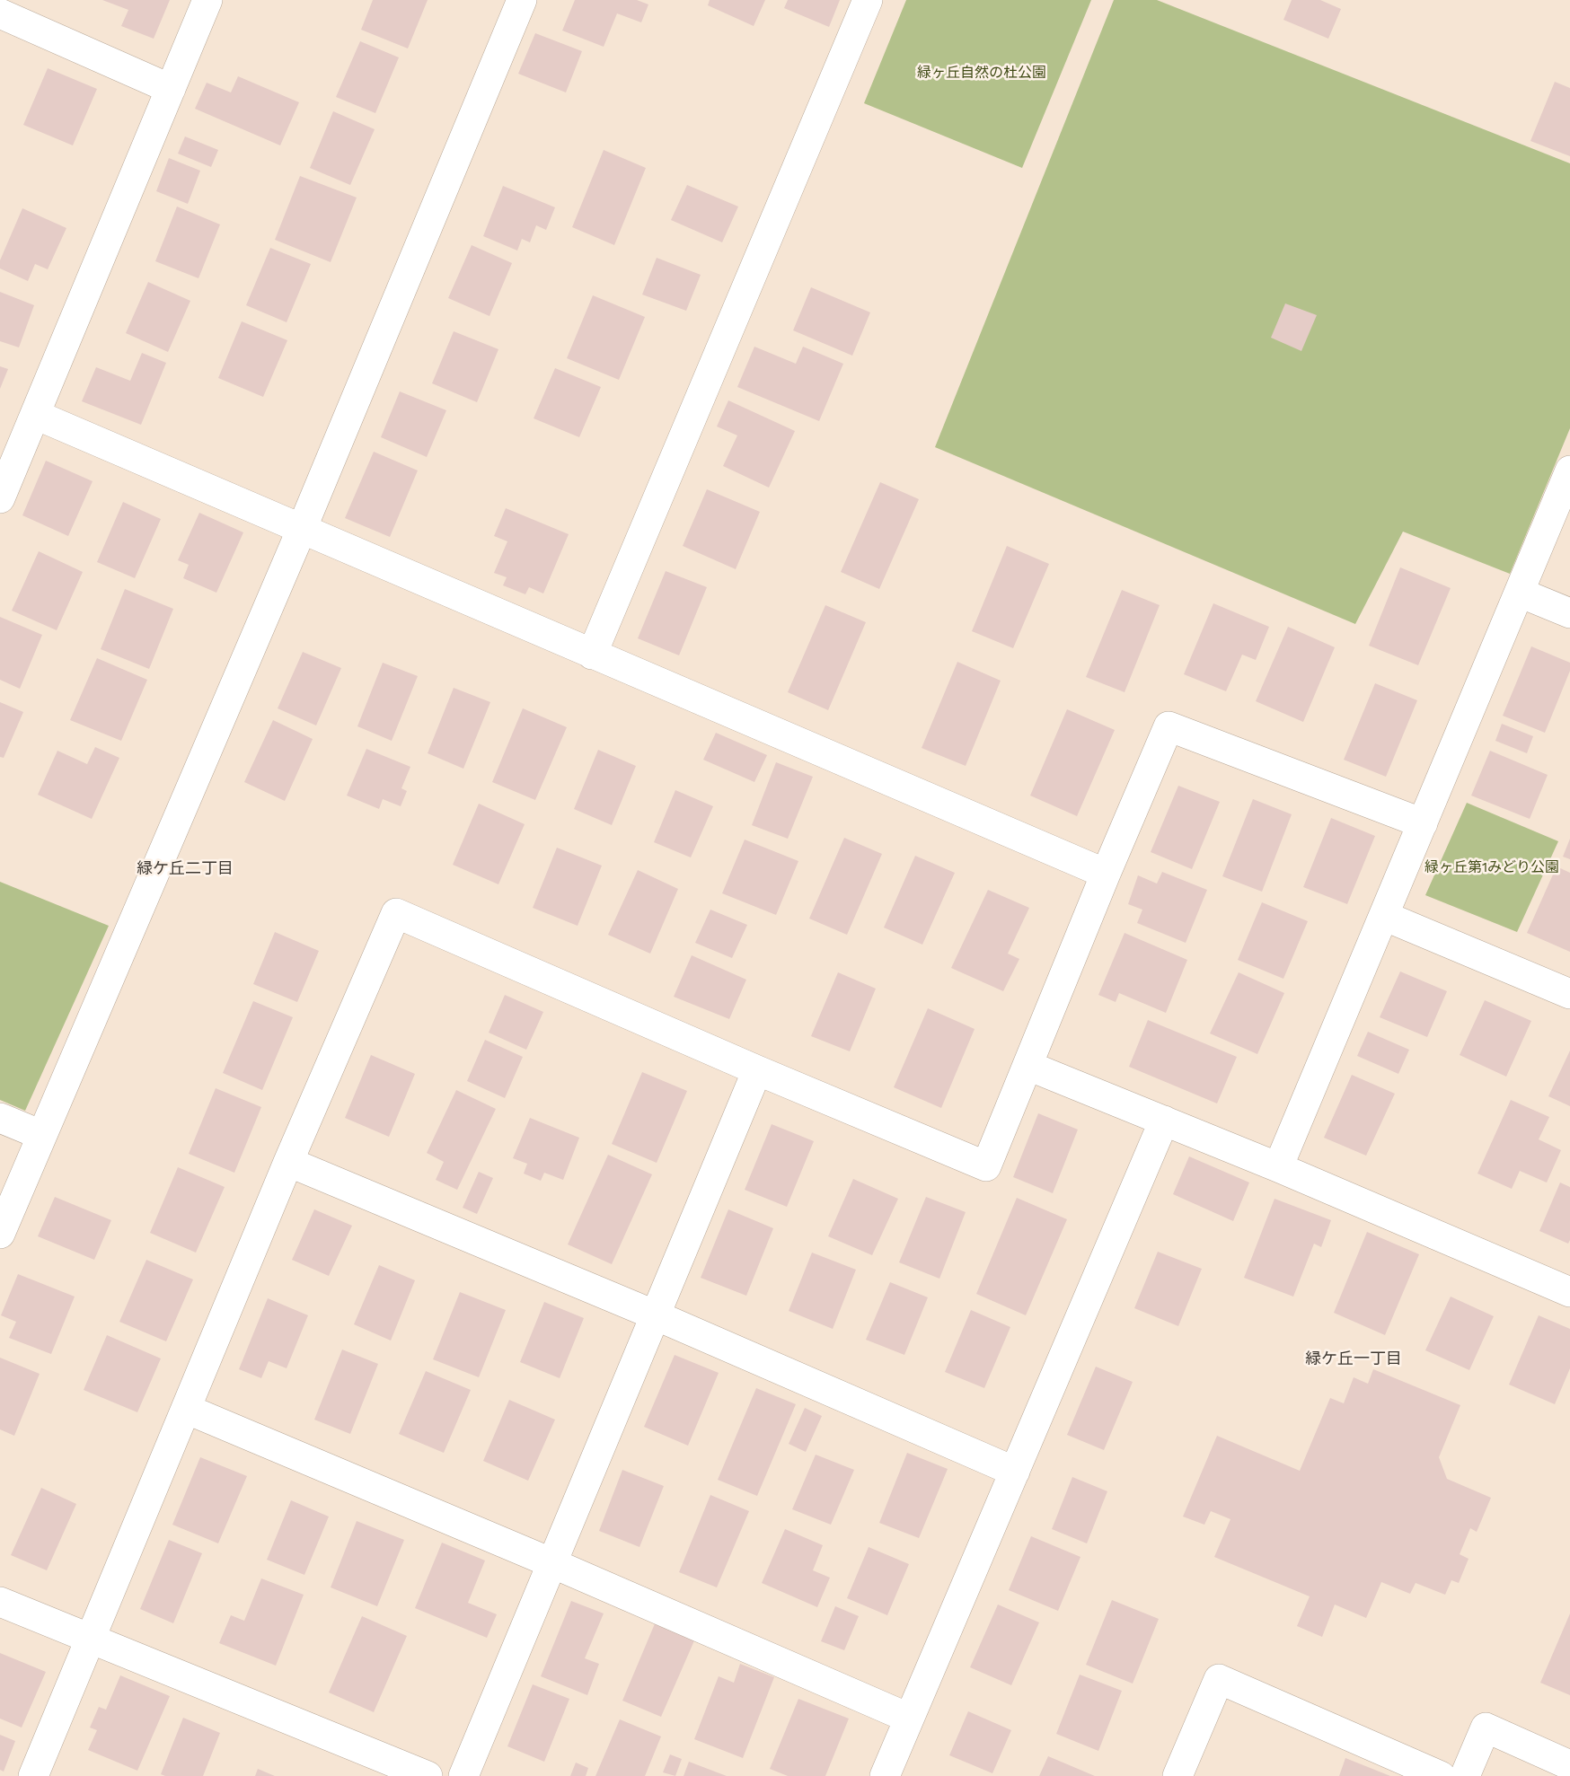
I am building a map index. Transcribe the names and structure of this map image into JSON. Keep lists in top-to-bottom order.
{
  "districts": ["緑ケ丘二丁目", "緑ケ丘一丁目"],
  "parks": ["緑ヶ丘自然の杜公園", "緑ヶ丘第1みどり公園"]
}
